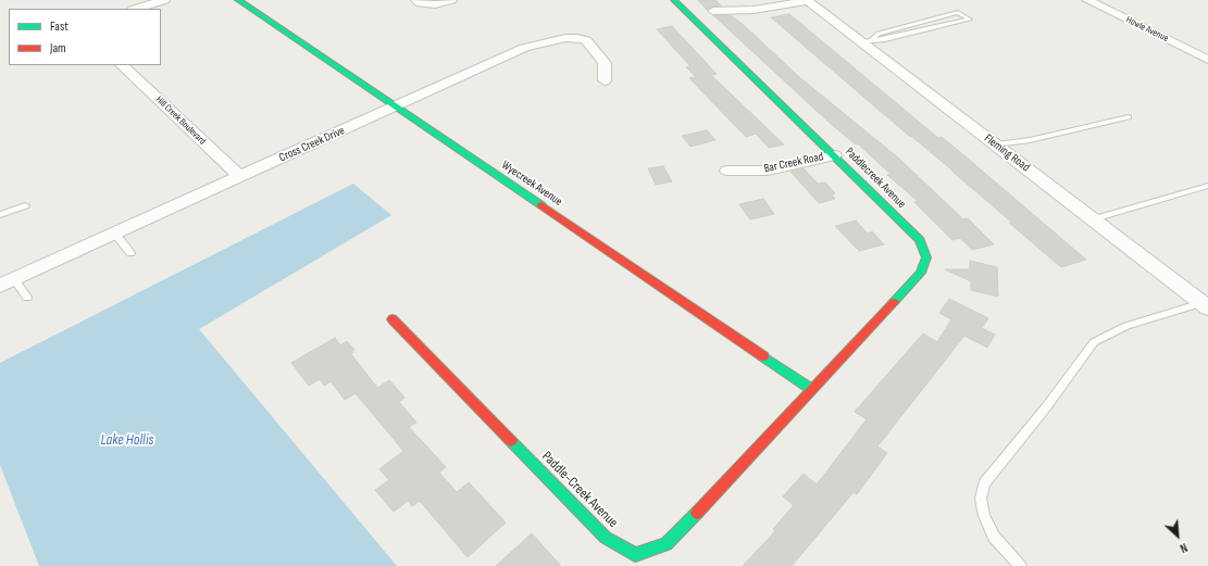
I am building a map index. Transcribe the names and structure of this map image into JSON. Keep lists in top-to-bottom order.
{
  "streets": {
    "street": [
      "Howle Avenue",
      "Hill Creek Boulevard",
      "Cross Creek Drive",
      "Fleming Road",
      "Bar Creek Road",
      "Paddlecreek Avenue",
      "Wyecreek Avenue",
      "Paddle-Creek Avenue"
    ]
  },
  "crossings": [
    ["Hill Creek Boulevard", "Cross Creek Drive"],
    ["Cross Creek Drive", "Wyecreek Avenue"],
    ["Bar Creek Road", "Paddlecreek Avenue"],
    ["Paddlecreek Avenue", "Wyecreek Avenue"],
    ["Paddlecreek Avenue", "Paddle-Creek Avenue"],
    ["Wyecreek Avenue", "Paddle-Creek Avenue"]
  ],
  "water": ["Lake Hollis"],
  "legend": ["Fast", "Jam"],
  "north": "bottom right"
}
